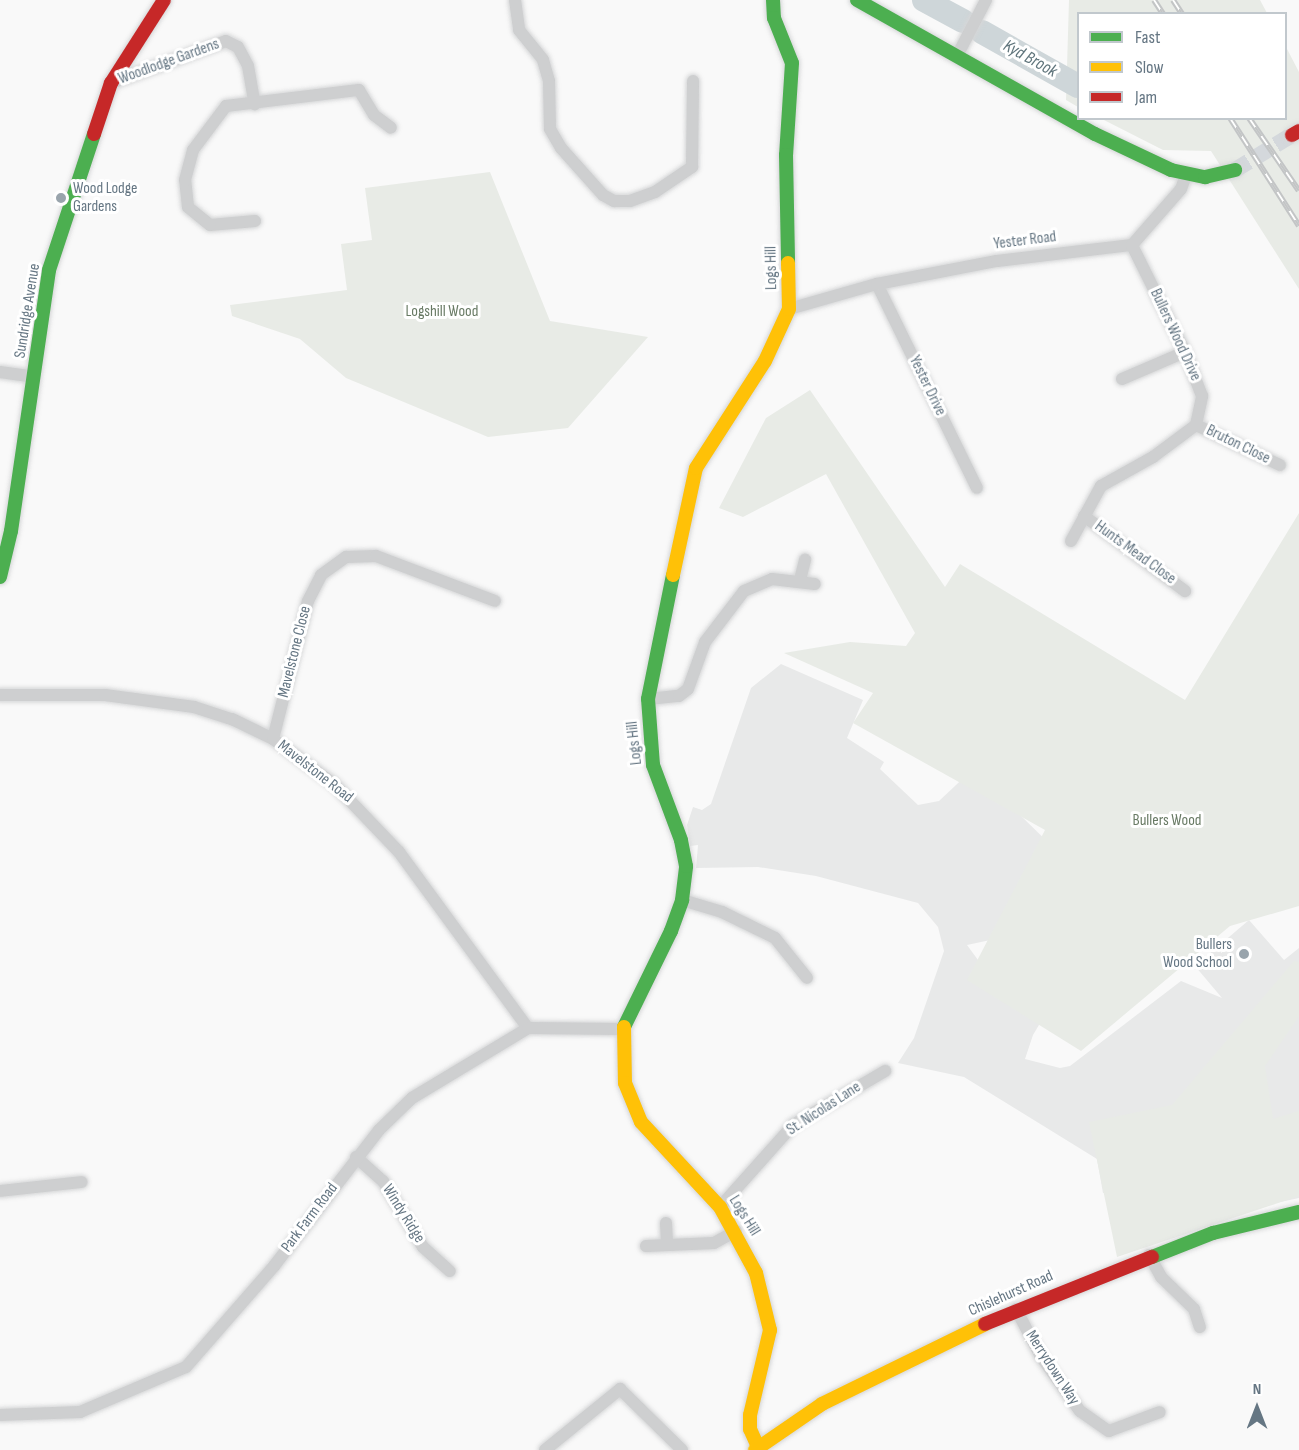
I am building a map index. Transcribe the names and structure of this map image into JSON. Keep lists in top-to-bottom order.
{
  "streets": {
    "street": [
      "Woodlodge Gardens",
      "Yester Road",
      "Logs Hill",
      "Sundridge Avenue",
      "Bullers Wood Drive",
      "Yester Drive",
      "Bruton Close",
      "Hunts Mead Close",
      "Mavelstone Close",
      "Mavelstone Road",
      "St. Nicolas Lane",
      "Windy Ridge",
      "Park Farm Road",
      "Chislehurst Road",
      "Merrydown Way"
    ]
  },
  "crossings": [
    ["Woodlodge Gardens", "Sundridge Avenue"],
    ["Yester Road", "Logs Hill"],
    ["Yester Road", "Bullers Wood Drive"],
    ["Yester Road", "Yester Drive"],
    ["Logs Hill", "St. Nicolas Lane"],
    ["Logs Hill", "Chislehurst Road"],
    ["Bullers Wood Drive", "Bruton Close"],
    ["Mavelstone Close", "Mavelstone Road"],
    ["Mavelstone Road", "Park Farm Road"],
    ["Windy Ridge", "Park Farm Road"],
    ["Chislehurst Road", "Merrydown Way"]
  ],
  "water": ["Kyd Brook"],
  "parks": ["Logshill Wood", "Bullers Wood"],
  "places": ["Wood Lodge Gardens", "Bullers Wood School"],
  "legend": ["Fast", "Slow", "Jam"],
  "north": "top"
}
